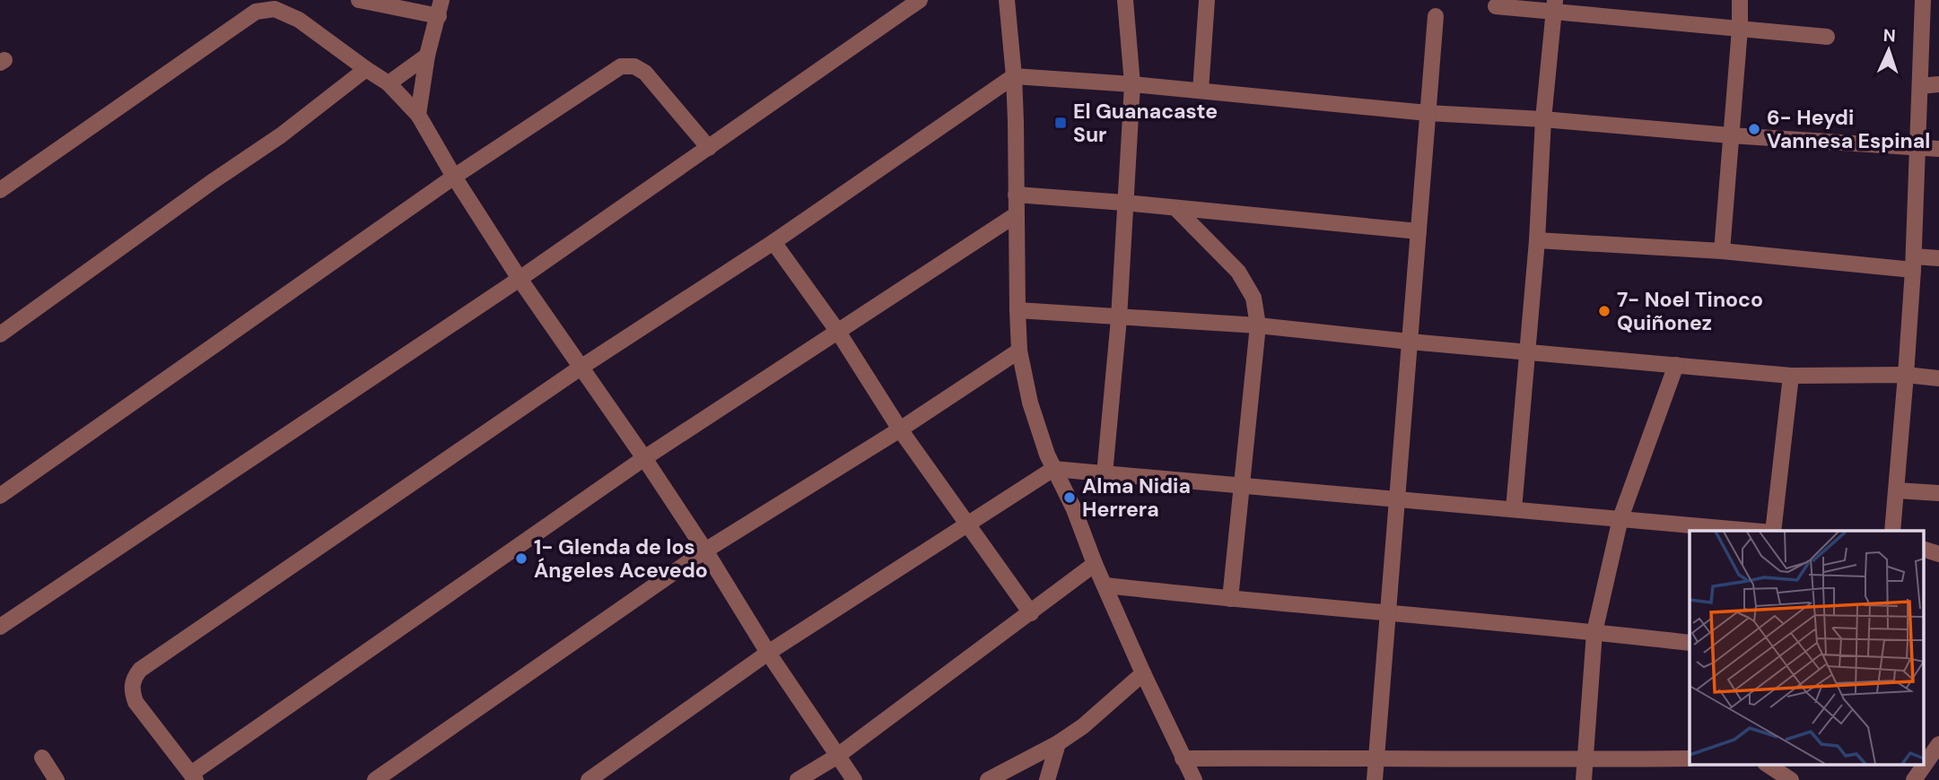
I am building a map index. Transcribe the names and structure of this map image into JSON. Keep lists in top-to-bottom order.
{
  "places": {
    "transit": ["El Guanacaste Sur"],
    "other": [
      "6- Heydi Vannesa Espinal",
      "7- Noel Tinoco Quiñonez",
      "Alma Nidia Herrera",
      "1- Glenda de los Ángeles Acevedo"
    ]
  },
  "north": "top"
}
